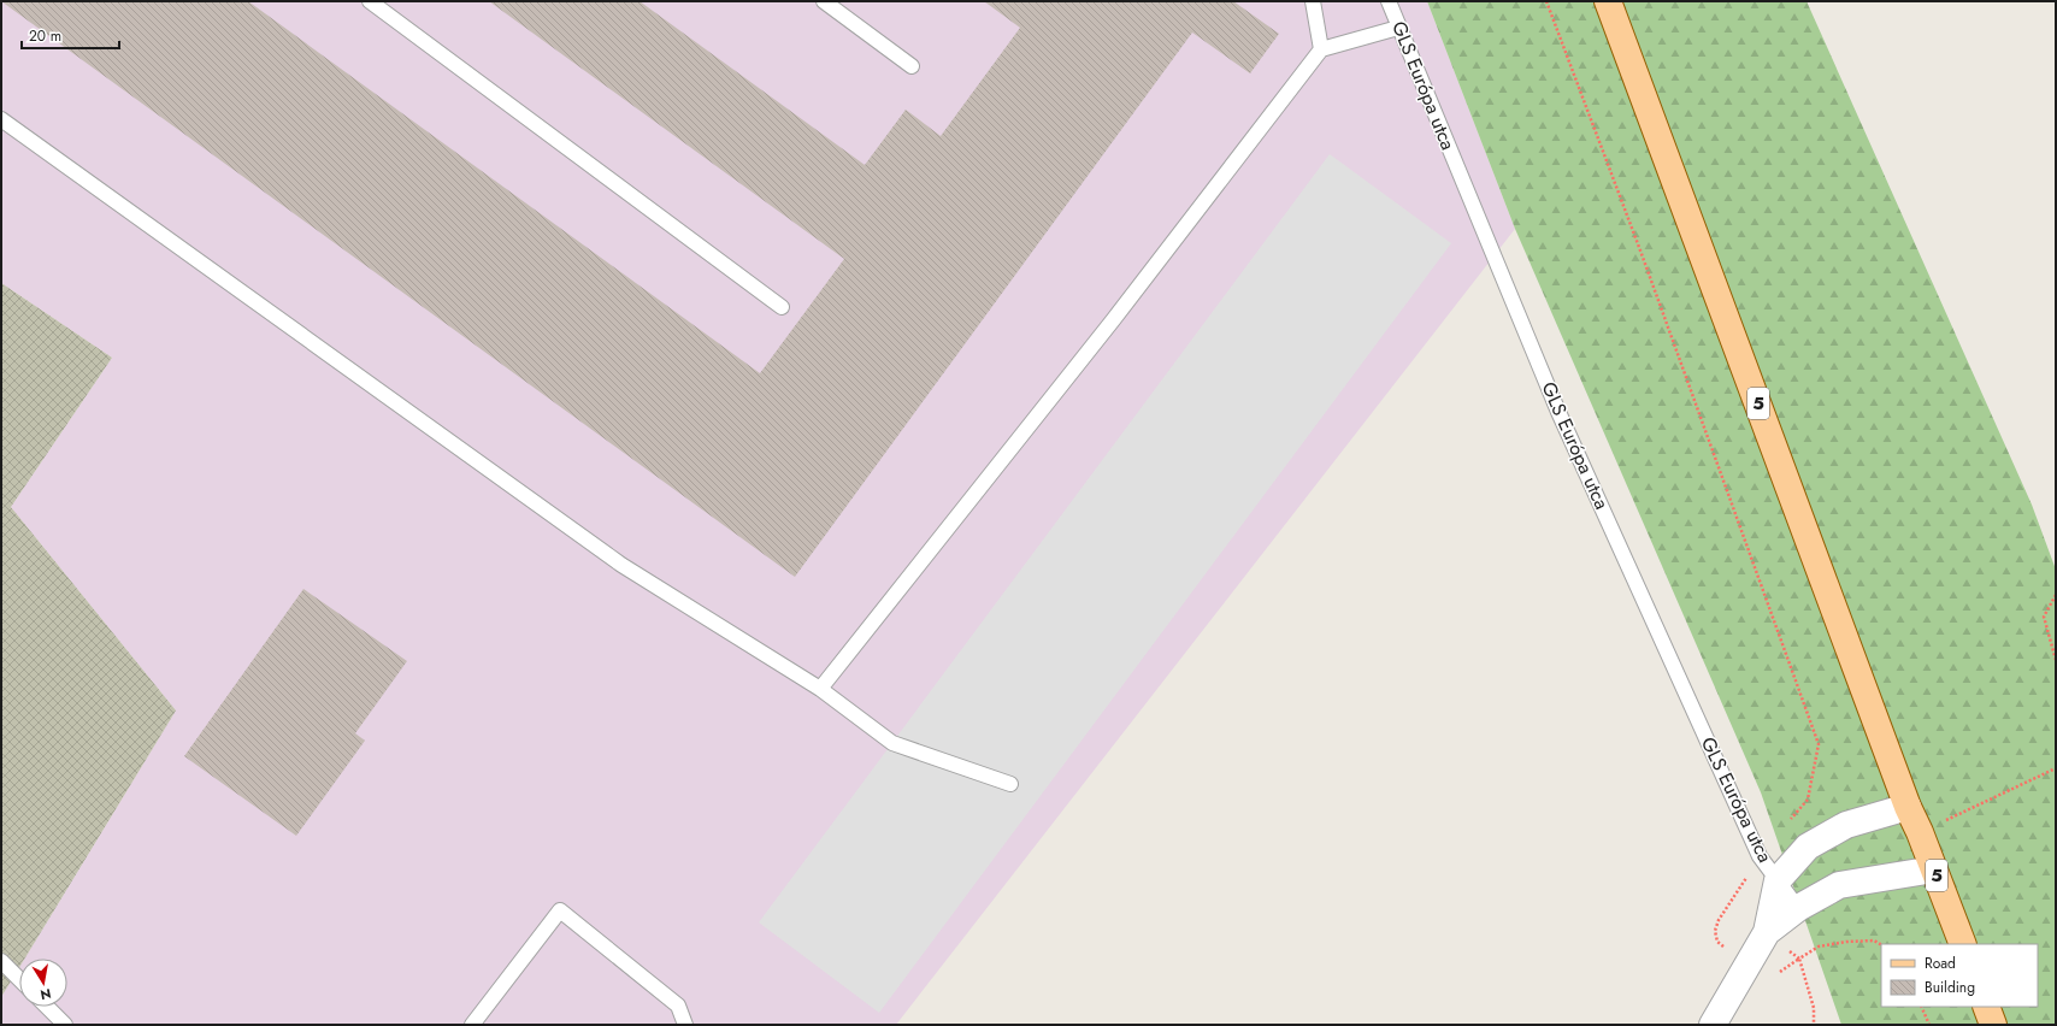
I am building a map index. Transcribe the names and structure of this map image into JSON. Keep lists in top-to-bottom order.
{
  "streets": {
    "main road": ["5"],
    "street": ["GLS Európa utca"]
  },
  "crossings": [
    ["GLS Európa utca", "5"]
  ],
  "legend": ["Road", "Building"],
  "scale_bar": "20 m",
  "north": "bottom"
}
